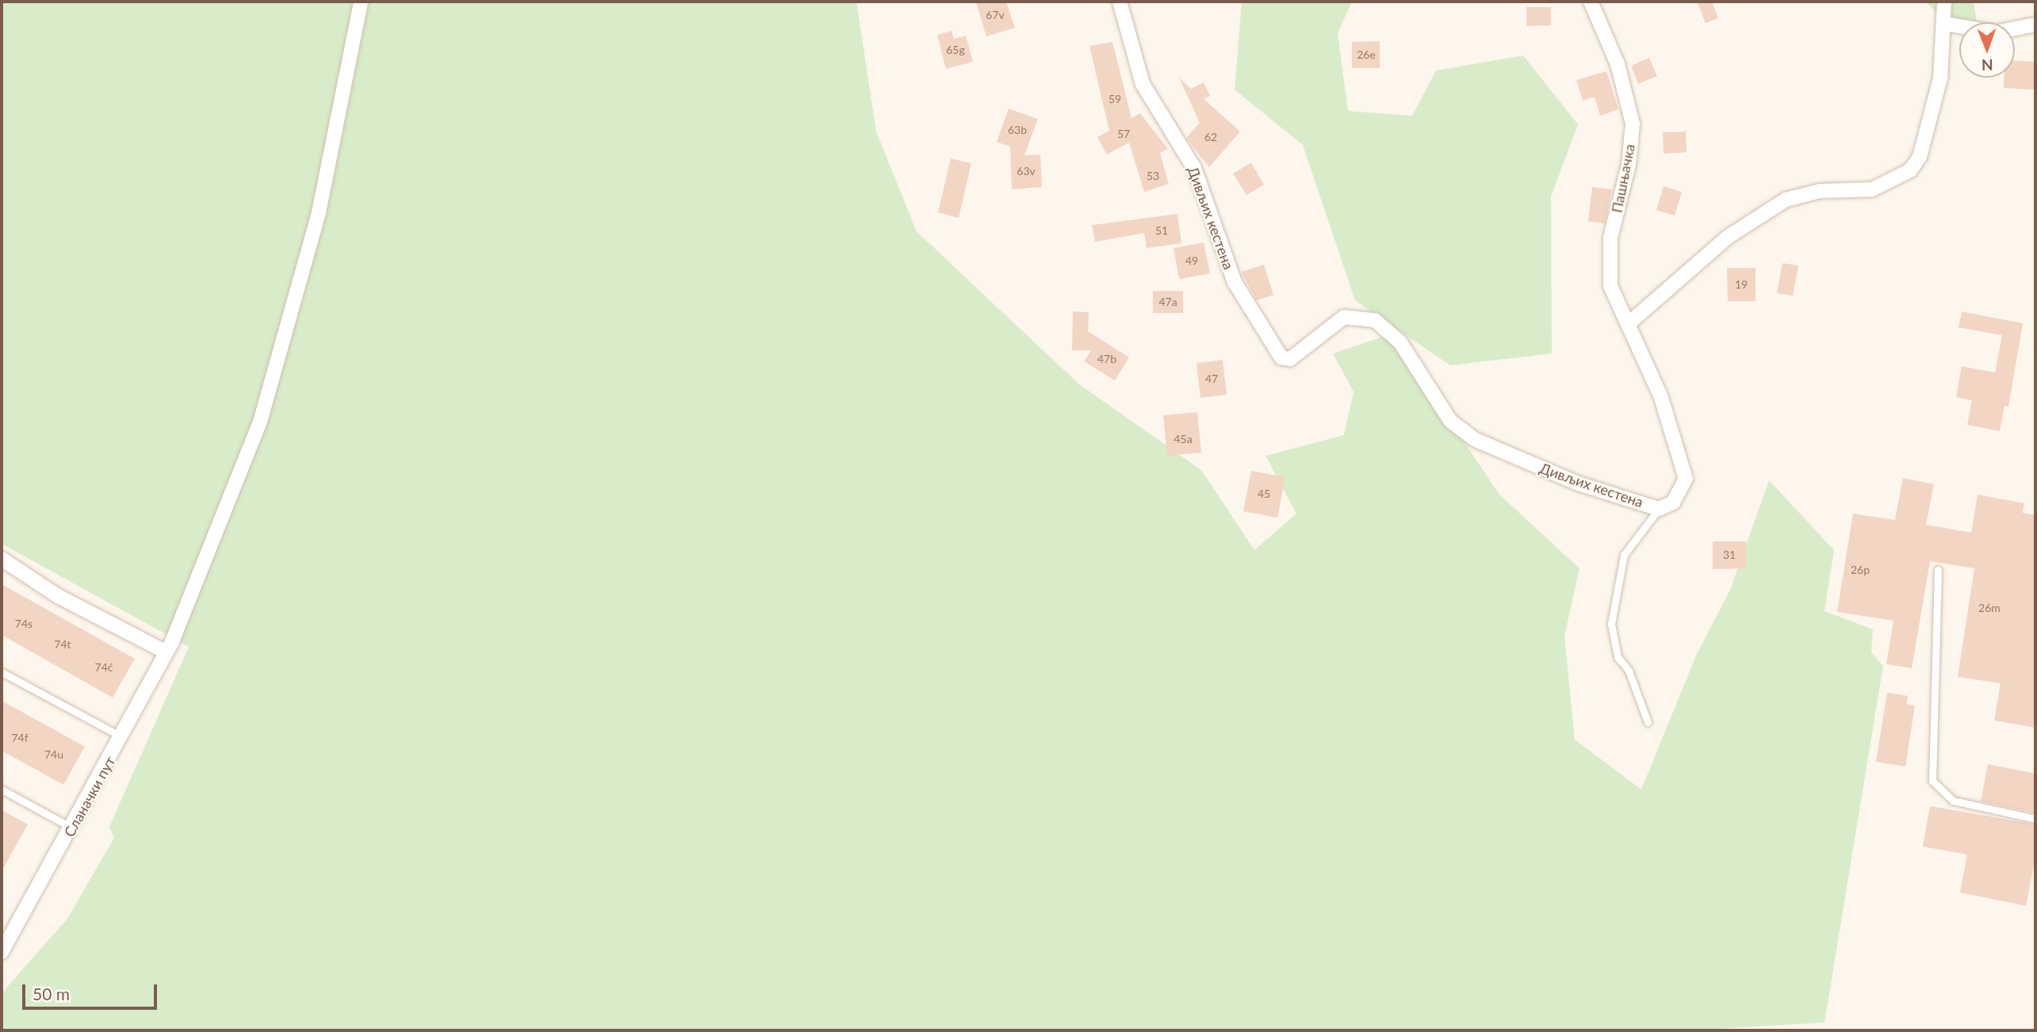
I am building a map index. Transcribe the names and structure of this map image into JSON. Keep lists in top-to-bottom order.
{
  "streets": {
    "street": ["Пашњачка", "Дивљих кестена", "Сланачки пут"]
  },
  "crossings": [
    ["Пашњачка", "Дивљих кестена"]
  ],
  "house_numbers": [
    "67v",
    "65g",
    "26e",
    "59",
    "63b",
    "57",
    "62",
    "63v",
    "53",
    "51",
    "49",
    "19",
    "47a",
    "47b",
    "47",
    "45a",
    "45",
    "31",
    "26p",
    "26m",
    "74s",
    "74t",
    "74ć",
    "74f",
    "74u"
  ],
  "scale_bar": "50 m",
  "north": "bottom"
}
